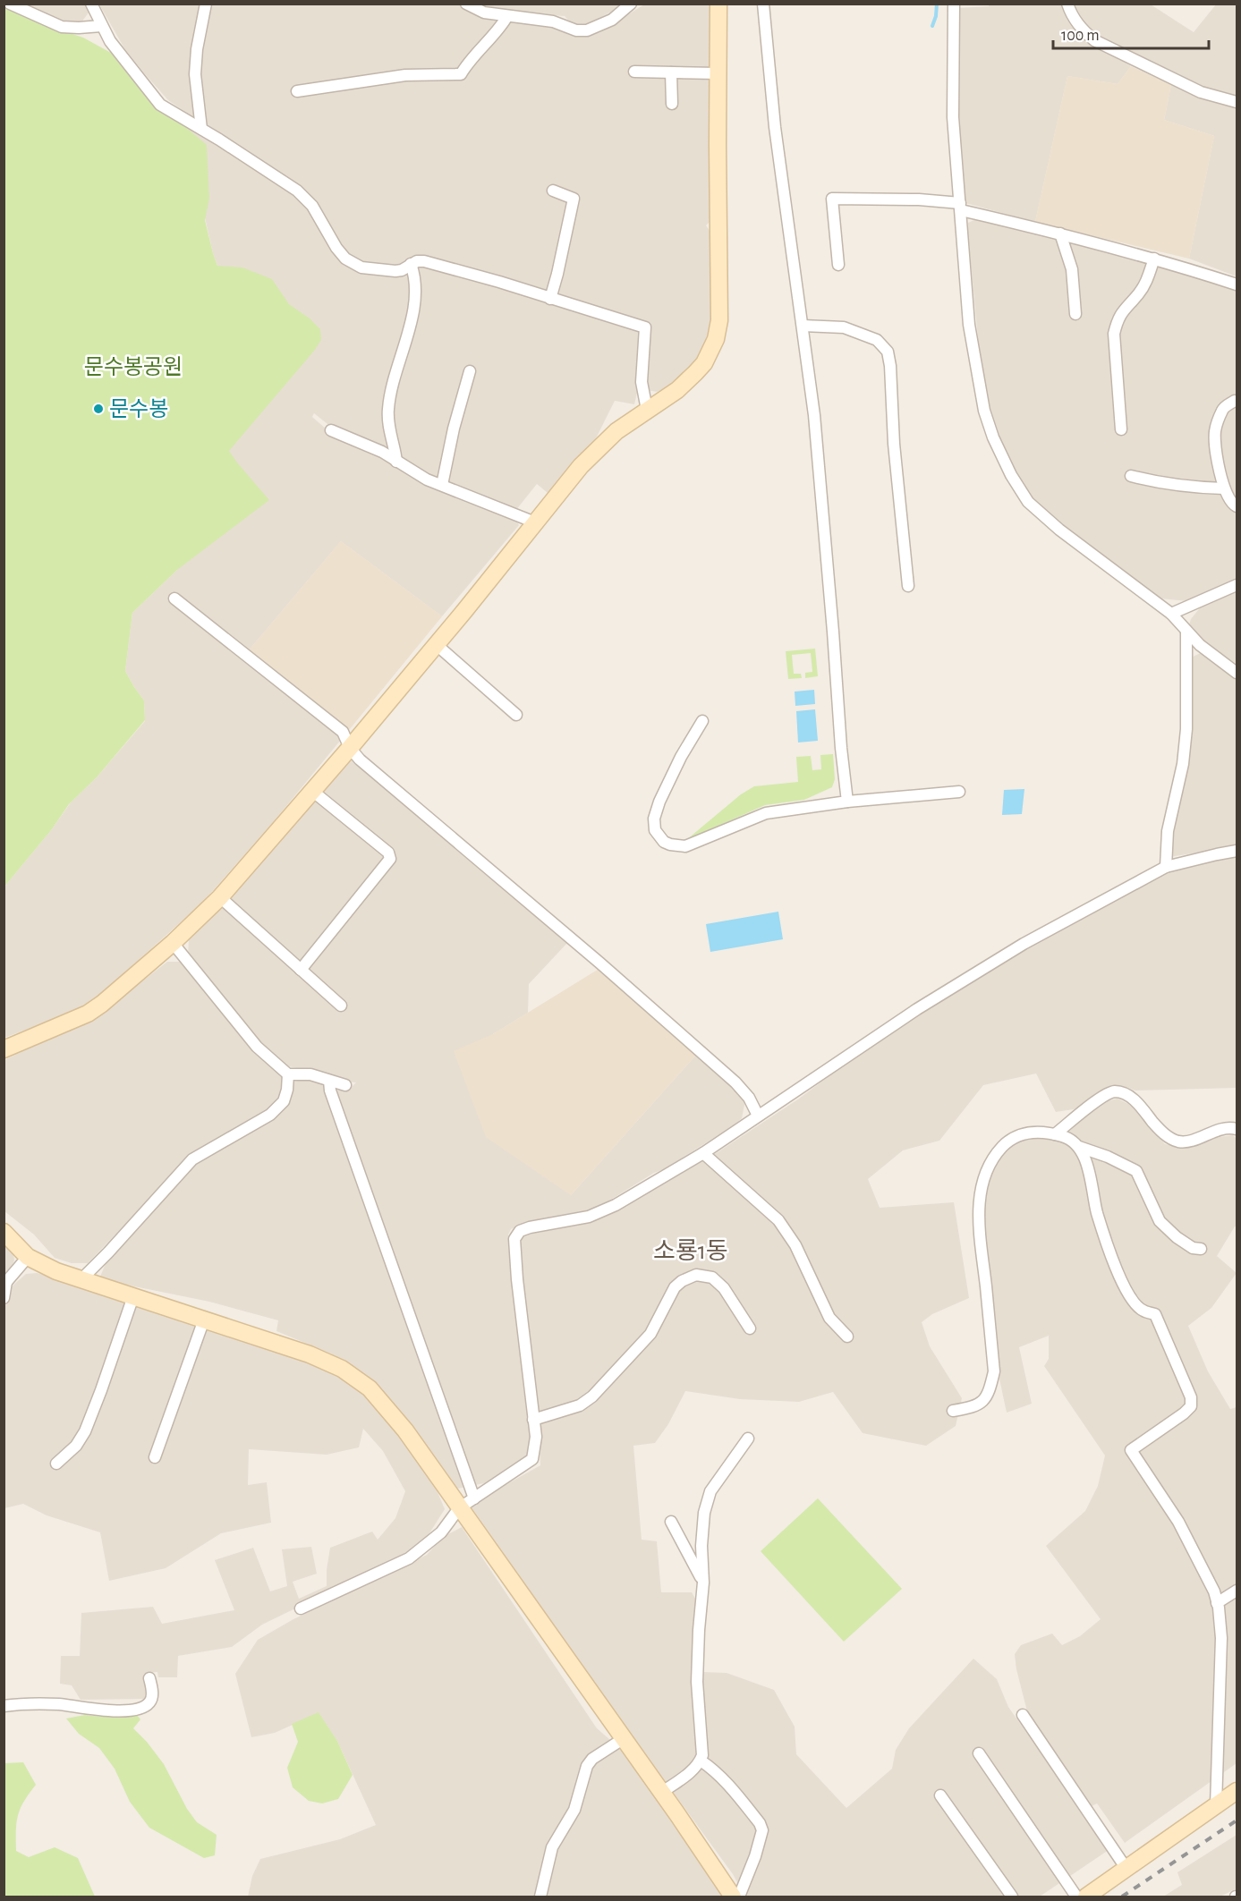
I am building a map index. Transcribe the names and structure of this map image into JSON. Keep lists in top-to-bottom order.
{
  "districts": ["소룡1동"],
  "parks": ["문수봉공원"],
  "places": ["문수봉"],
  "scale_bar": "100 m"
}
